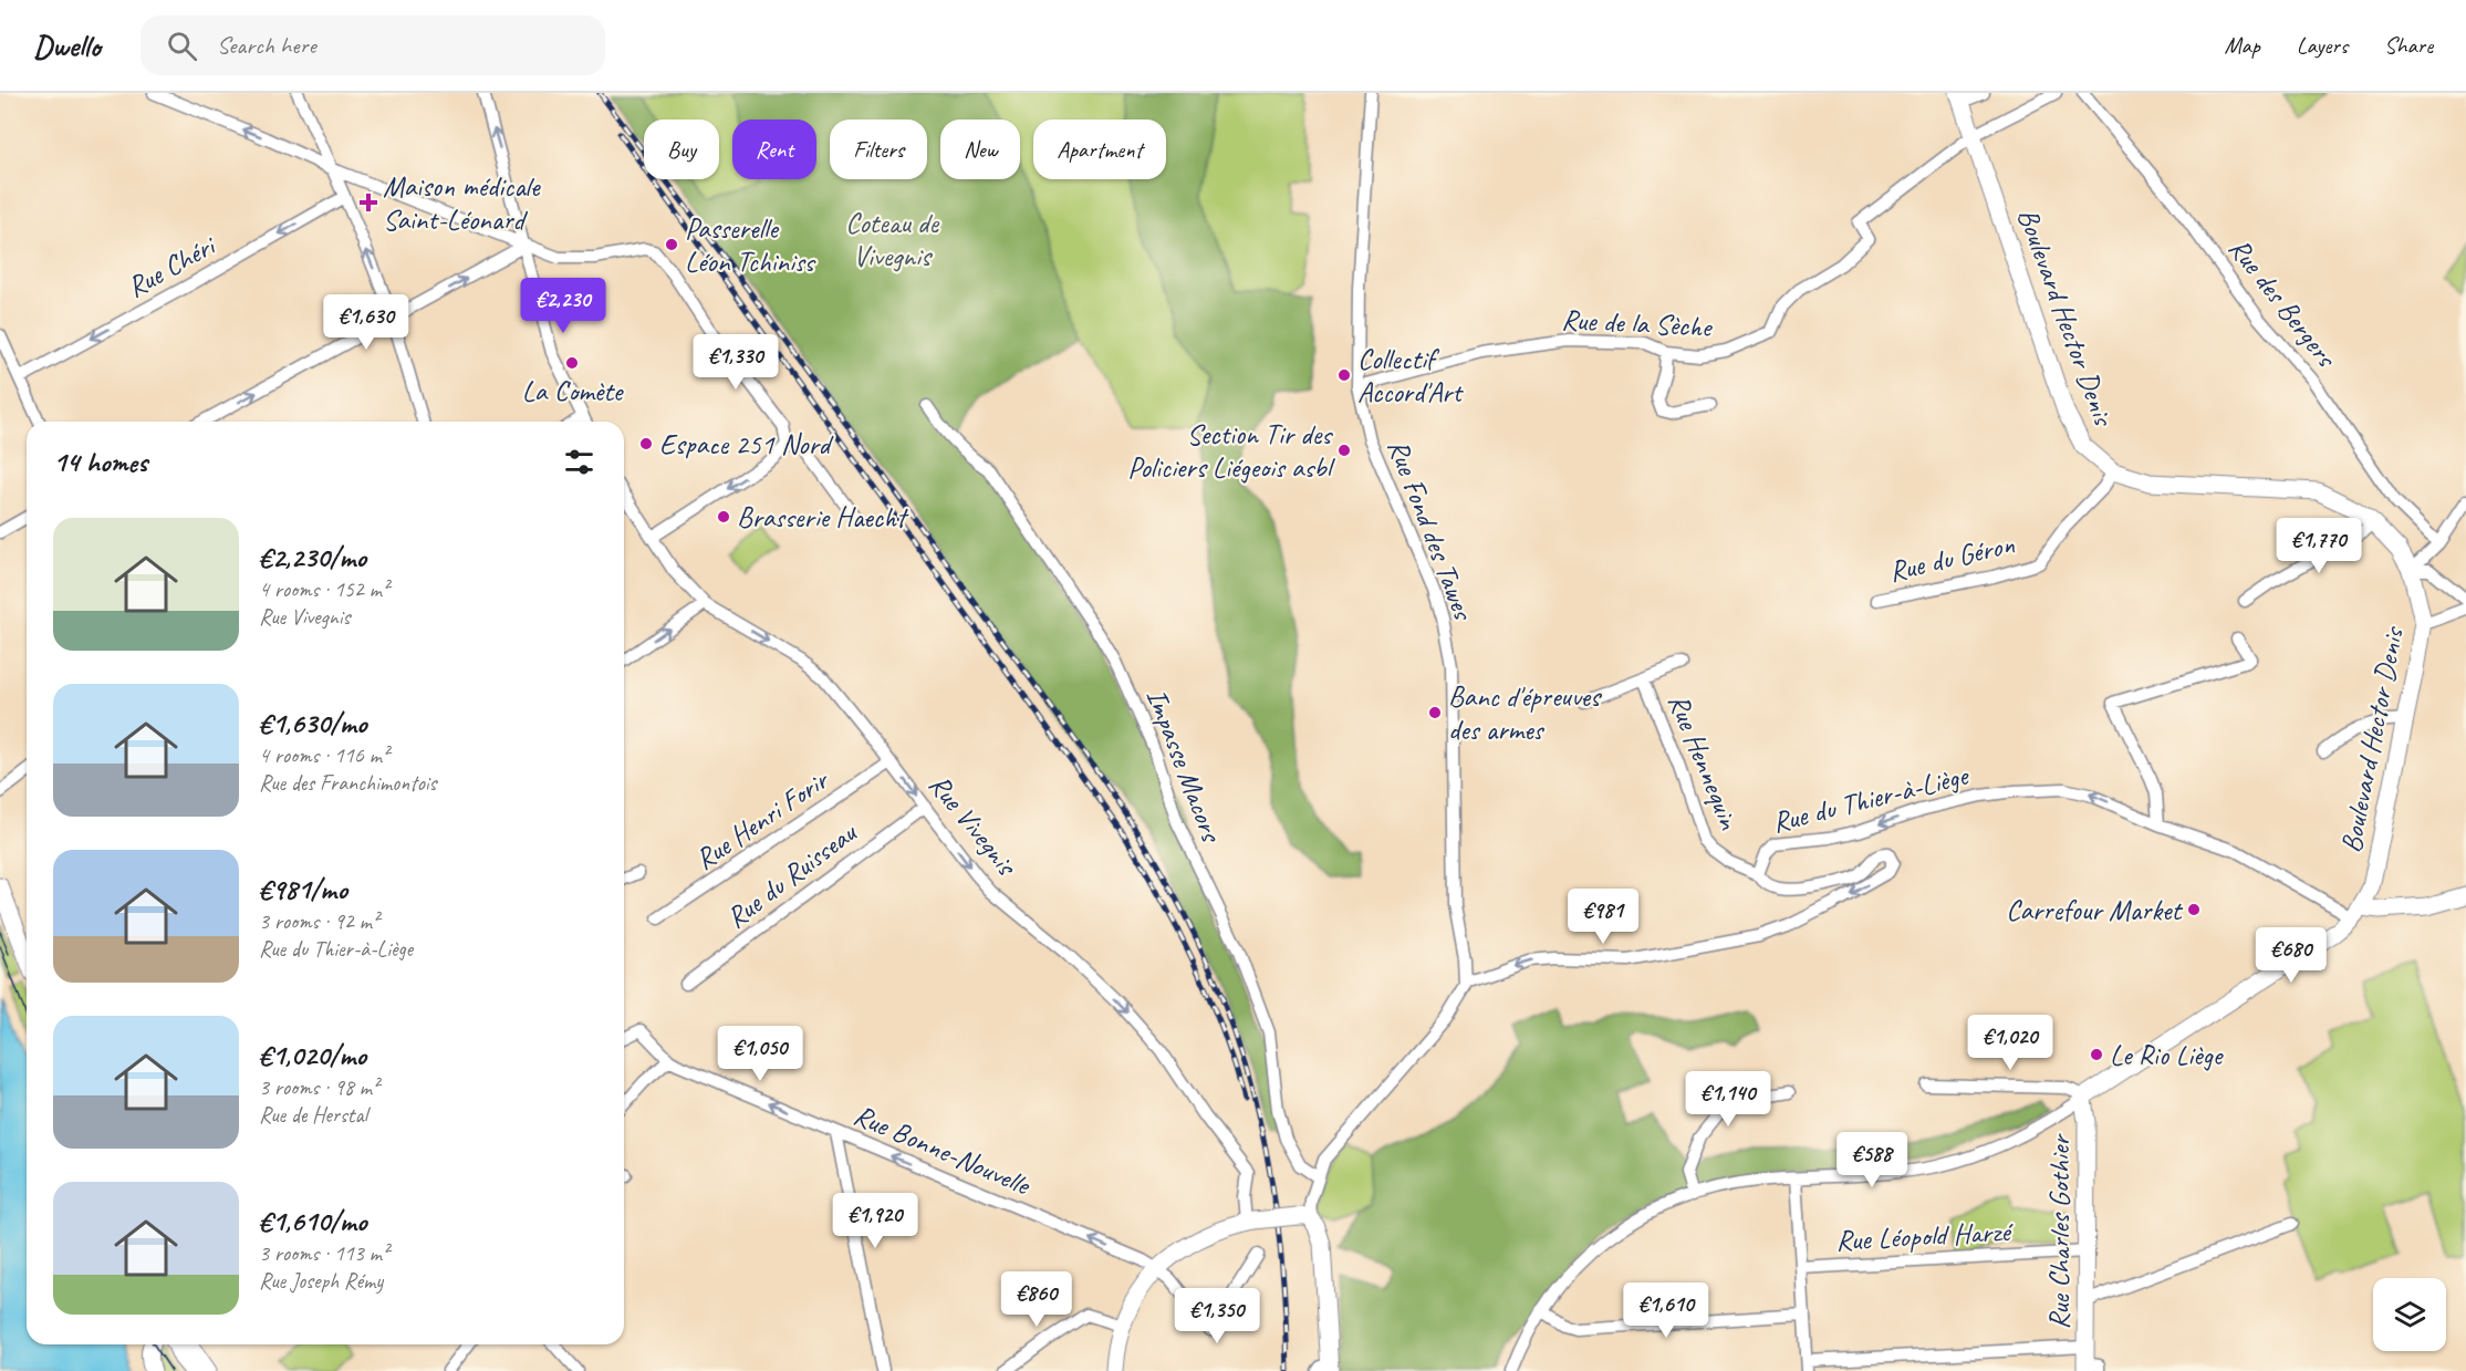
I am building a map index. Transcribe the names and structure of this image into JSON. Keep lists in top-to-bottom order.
{
  "streets": {
    "street": [
      "Rue Chéri",
      "Rue des Bergers",
      "Boulevard Hector Denis",
      "Rue de la Sèche",
      "Rue Fond des Tawes",
      "Rue du Géron",
      "Rue Hennequin",
      "Impasse Macors",
      "Rue du Thier-à-Liège",
      "Rue Henri Forir",
      "Rue Vivegnis",
      "Rue du Ruisseau",
      "Rue Bonne-Nouvelle",
      "Rue Charles Gothier",
      "Rue Léopold Harzé"
    ]
  },
  "crossings": [
    ["Boulevard Hector Denis", "Rue de la Sèche"],
    ["Boulevard Hector Denis", "Rue du Géron"],
    ["Boulevard Hector Denis", "Rue du Thier-à-Liège"],
    ["Boulevard Hector Denis", "Rue Charles Gothier"],
    ["Rue de la Sèche", "Rue Fond des Tawes"],
    ["Rue Fond des Tawes", "Rue du Thier-à-Liège"],
    ["Rue Hennequin", "Rue du Thier-à-Liège"],
    ["Rue Henri Forir", "Rue Vivegnis"],
    ["Rue Vivegnis", "Rue du Ruisseau"],
    ["Rue Charles Gothier", "Rue Léopold Harzé"]
  ],
  "one_way": ["Rue Chéri", "Rue Vivegnis", "Rue Bonne-Nouvelle"],
  "parks": ["Coteau de Vivegnis"],
  "places": {
    "health": ["Maison médicale Saint-Léonard"],
    "other": [
      "Passerelle Léon Tchiniss",
      "La Comète",
      "Collectif Accord'Art",
      "Espace 251 Nord",
      "Section Tir des Policiers Liégeois asbl",
      "Brasserie Haecht",
      "Banc d'épreuves des armes",
      "Carrefour Market",
      "Le Rio Liège"
    ]
  },
  "page": {
    "header": "Dwello",
    "search": "Search here",
    "nav": ["Map", "Layers", "Share"],
    "chip": [
      "Buy",
      "Rent",
      "Filters",
      "New",
      "Apartment"
    ],
    "price": [
      "€2,230",
      "€1,630",
      "€1,330",
      "€1,770",
      "€981",
      "€680",
      "€1,020",
      "€1,050",
      "€1,140",
      "€588",
      "€1,920",
      "€860",
      "€1,610",
      "€1,350"
    ],
    "heading": "14 homes",
    "list": [
      {
        "name": "€2,230/mo",
        "note": "4 rooms · 152 m² · Rue Vivegnis"
      },
      {
        "name": "€1,630/mo",
        "note": "4 rooms · 116 m² · Rue des Franchimontois"
      },
      {
        "name": "€981/mo",
        "note": "3 rooms · 92 m² · Rue du Thier-à-Liège"
      },
      {
        "name": "€1,020/mo",
        "note": "3 rooms · 98 m² · Rue de Herstal"
      },
      {
        "name": "€1,610/mo",
        "note": "3 rooms · 113 m² · Rue Joseph Rémy"
      }
    ]
  }
}
